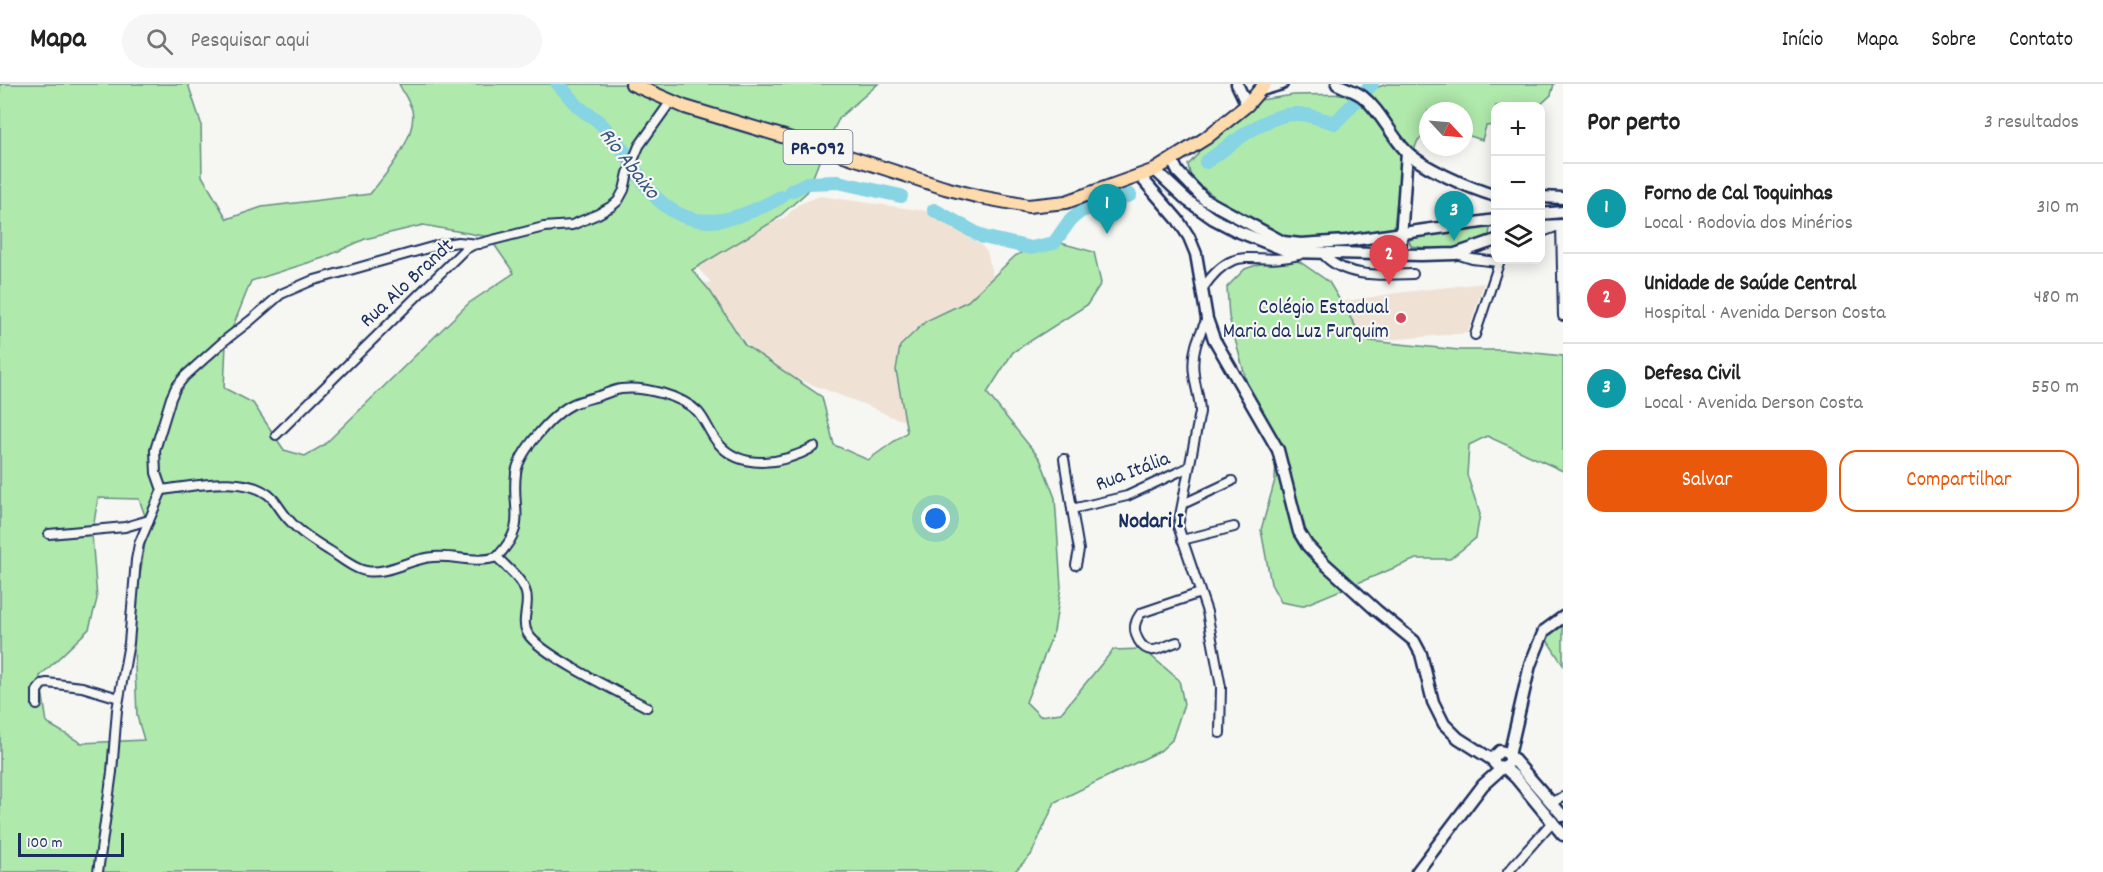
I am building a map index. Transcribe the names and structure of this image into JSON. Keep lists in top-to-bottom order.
{
  "streets": {
    "main road": ["PR-092"],
    "street": ["Rua Alo Brandt", "Rua Itália"]
  },
  "crossings": [
    ["PR-092", "Rua Alo Brandt"]
  ],
  "districts": ["Nodari I"],
  "water": ["Rio Abaixo"],
  "places": ["Colégio Estadual Maria da Luz Furquim"],
  "scale_bar": "100 m",
  "north": "bottom right",
  "page": {
    "header": "Mapa",
    "search": "Pesquisar aqui",
    "nav": [
      "Início",
      "Mapa",
      "Sobre",
      "Contato"
    ],
    "heading": ["Por perto", "3 resultados"],
    "map_buttons": ["+", "−"],
    "list": [
      {
        "mark": "1",
        "name": "Forno de Cal Toquinhas",
        "note": "Local · Rodovia dos Minérios",
        "value": "310 m"
      },
      {
        "mark": "2",
        "name": "Unidade de Saúde Central",
        "note": "Hospital · Avenida Derson Costa",
        "value": "480 m"
      },
      {
        "mark": "3",
        "name": "Defesa Civil",
        "note": "Local · Avenida Derson Costa",
        "value": "550 m"
      }
    ],
    "pins": ["1", "3", "2"],
    "buttons": ["Salvar", "Compartilhar"],
    "scale": "100 m"
  }
}
